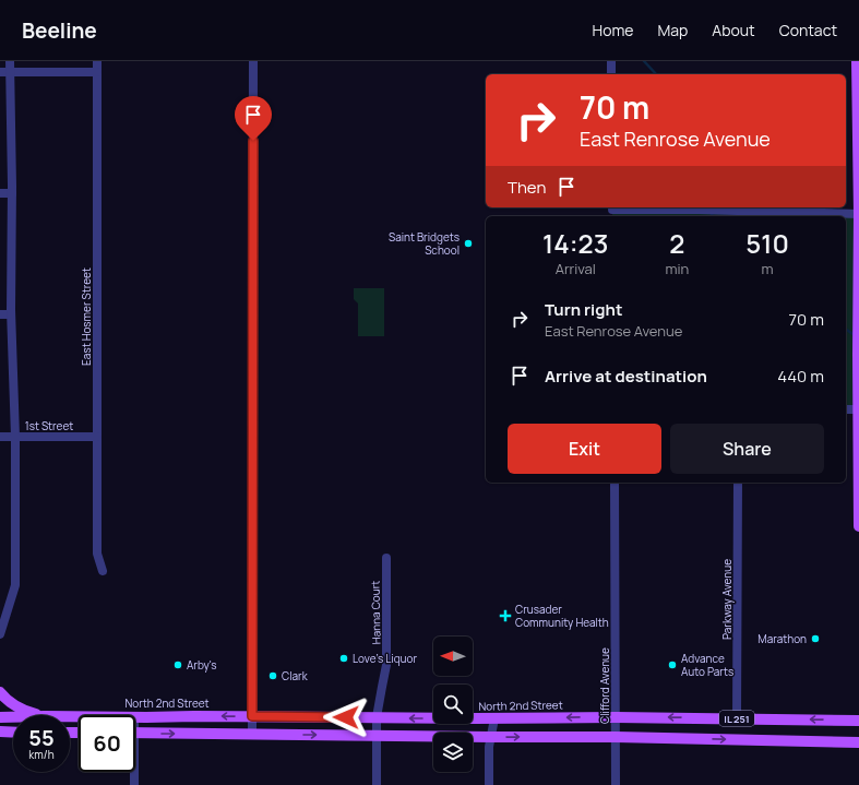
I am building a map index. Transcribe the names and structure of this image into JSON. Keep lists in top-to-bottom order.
{
  "streets": {
    "main road": ["North 2nd Street", "IL 251"],
    "street": [
      "East Hosmer Street",
      "1st Street",
      "Parkway Avenue",
      "Hanna Court",
      "Clifford Avenue"
    ]
  },
  "crossings": [
    ["East Hosmer Street", "1st Street"],
    ["Parkway Avenue", "North 2nd Street"],
    ["Hanna Court", "North 2nd Street"],
    ["Hanna Court", "IL 251"],
    ["Clifford Avenue", "North 2nd Street"],
    ["Clifford Avenue", "IL 251"]
  ],
  "places": {
    "other": [
      "Saint Bridgets School",
      "Marathon",
      "Love's Liquor",
      "Arby's",
      "Advance Auto Parts",
      "Clark"
    ],
    "health": ["Crusader Community Health"]
  },
  "north": "left",
  "page": {
    "header": "Beeline",
    "nav": [
      "Home",
      "Map",
      "About",
      "Contact"
    ],
    "turn": ["70 m", "East Renrose Avenue"],
    "then": "Then",
    "eta": [
      "14:23",
      "Arrival",
      "2",
      "min",
      "510",
      "m"
    ],
    "list": [
      {
        "name": "Turn right",
        "note": "East Renrose Avenue",
        "value": "70 m"
      },
      {
        "name": "Arrive at destination",
        "value": "440 m"
      }
    ],
    "buttons": ["Exit", "Share"],
    "speed": "55 km/h",
    "limit": "60"
  }
}
